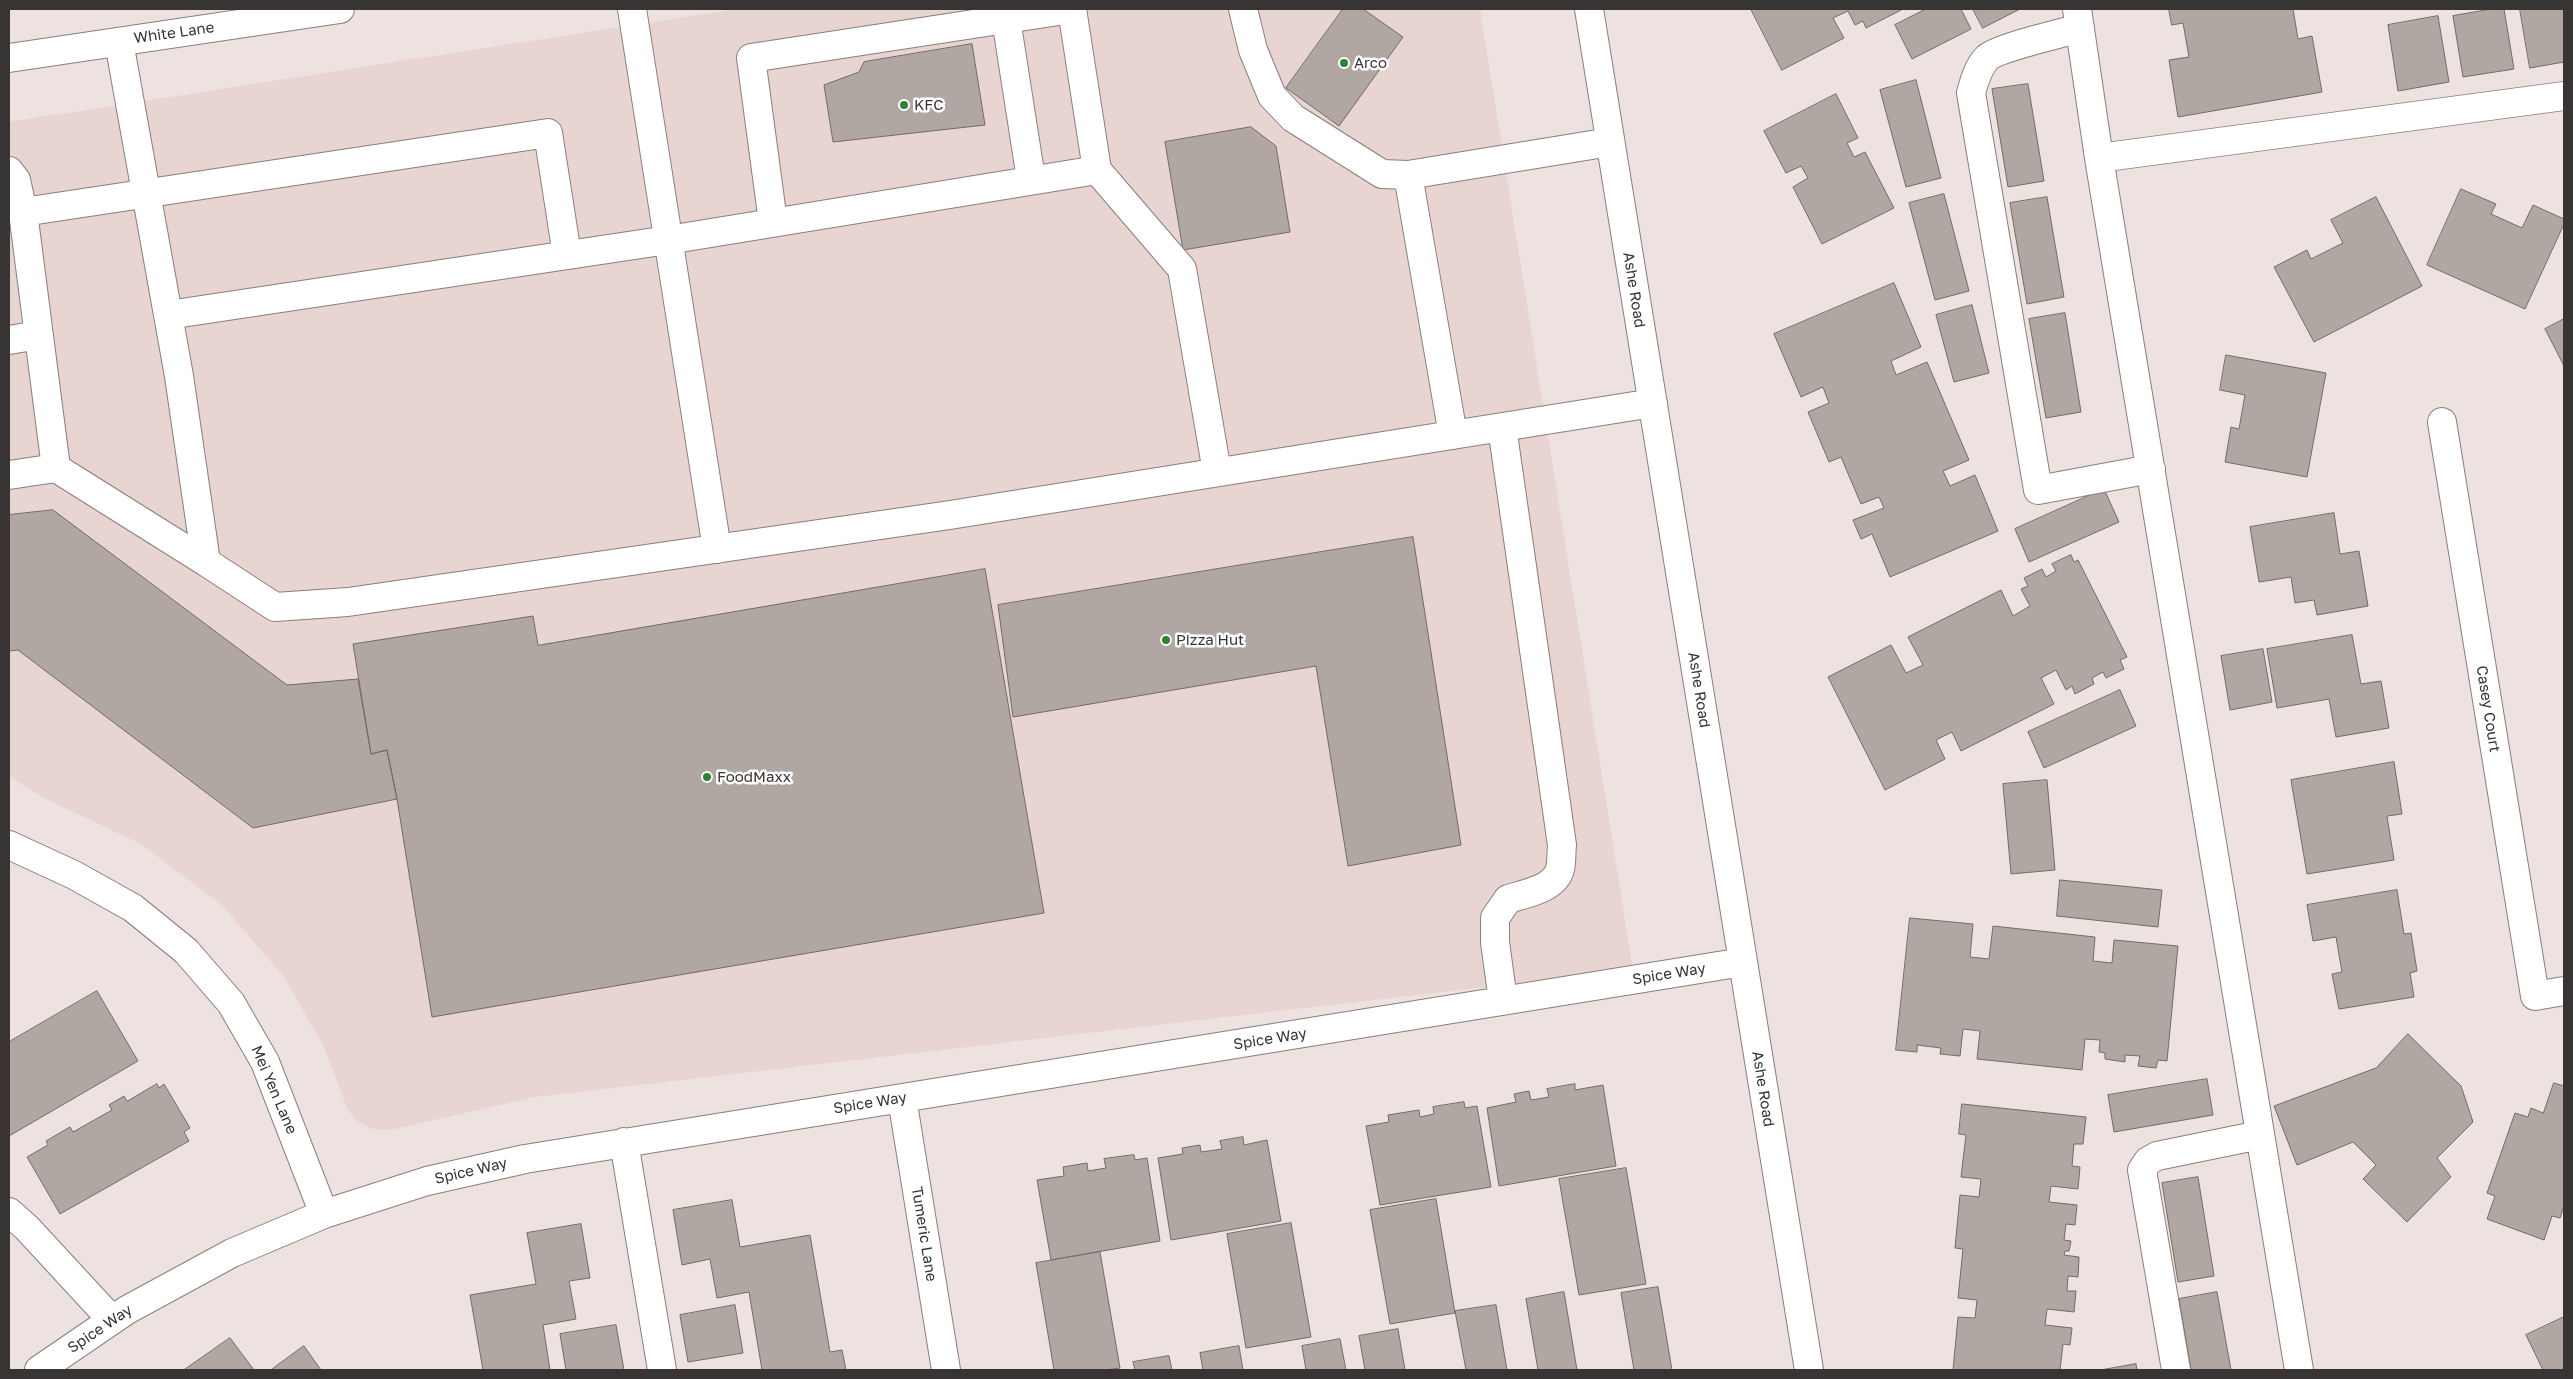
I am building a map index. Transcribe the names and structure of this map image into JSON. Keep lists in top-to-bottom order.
{
  "streets": {
    "street": [
      "White Lane",
      "Ashe Road",
      "Casey Court",
      "Spice Way",
      "Mei Yen Lane",
      "Tumeric Lane"
    ]
  },
  "crossings": [
    ["Ashe Road", "Spice Way"],
    ["Spice Way", "Mei Yen Lane"],
    ["Spice Way", "Tumeric Lane"]
  ],
  "places": [
    "Arco",
    "KFC",
    "Pizza Hut",
    "FoodMaxx"
  ]
}
